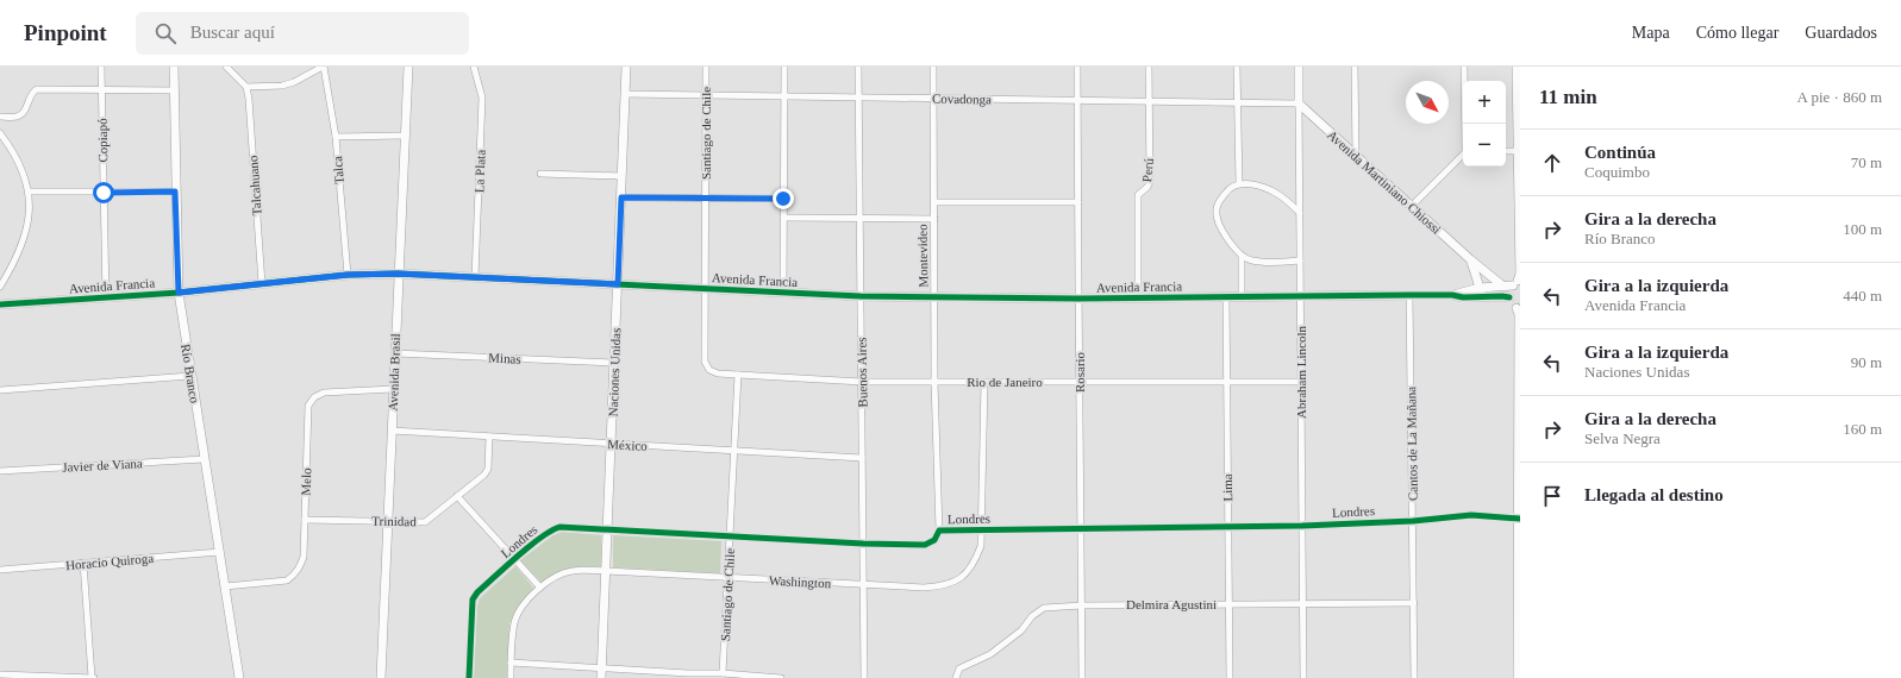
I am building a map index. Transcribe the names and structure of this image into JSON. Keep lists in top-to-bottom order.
{
  "streets": {
    "street": [
      "Covadonga",
      "Santiago de Chile",
      "Copiapó",
      "Talca",
      "Perú",
      "La Plata",
      "Avenida Martiniano Chiossi",
      "Talcahuano",
      "Montevideo",
      "Avenida Francia",
      "Minas",
      "Avenida Brasil",
      "Naciones Unidas",
      "Buenos Aires",
      "Rosario",
      "Abraham Lincoln",
      "Río Branco",
      "Rio de Janeiro",
      "Cantos de La Mañana",
      "México",
      "Javier de Viana",
      "Melo",
      "Lima",
      "Londres",
      "Trinidad",
      "Horacio Quiroga",
      "Washington",
      "Delmira Agustini"
    ]
  },
  "crossings": [
    ["Covadonga", "Santiago de Chile"],
    ["Covadonga", "Perú"],
    ["Covadonga", "Avenida Martiniano Chiossi"],
    ["Covadonga", "Montevideo"],
    ["Covadonga", "Naciones Unidas"],
    ["Covadonga", "Buenos Aires"],
    ["Covadonga", "Rosario"],
    ["Covadonga", "Abraham Lincoln"],
    ["Santiago de Chile", "Avenida Francia"],
    ["Santiago de Chile", "Rio de Janeiro"],
    ["Santiago de Chile", "México"],
    ["Santiago de Chile", "Londres"],
    ["Santiago de Chile", "Washington"],
    ["Copiapó", "Avenida Francia"],
    ["Talca", "Avenida Francia"],
    ["Perú", "Avenida Francia"],
    ["La Plata", "Avenida Francia"],
    ["Avenida Martiniano Chiossi", "Avenida Francia"],
    ["Avenida Martiniano Chiossi", "Abraham Lincoln"],
    ["Talcahuano", "Avenida Francia"],
    ["Montevideo", "Avenida Francia"],
    ["Montevideo", "Rio de Janeiro"],
    ["Montevideo", "Londres"],
    ["Avenida Francia", "Avenida Brasil"],
    ["Avenida Francia", "Naciones Unidas"],
    ["Avenida Francia", "Buenos Aires"],
    ["Avenida Francia", "Rosario"],
    ["Avenida Francia", "Abraham Lincoln"],
    ["Avenida Francia", "Río Branco"],
    ["Avenida Francia", "Cantos de La Mañana"],
    ["Avenida Francia", "Lima"],
    ["Minas", "Avenida Brasil"],
    ["Minas", "Naciones Unidas"],
    ["Avenida Brasil", "México"],
    ["Avenida Brasil", "Melo"],
    ["Avenida Brasil", "Trinidad"],
    ["Naciones Unidas", "México"],
    ["Naciones Unidas", "Londres"],
    ["Naciones Unidas", "Washington"],
    ["Buenos Aires", "Rio de Janeiro"],
    ["Buenos Aires", "México"],
    ["Buenos Aires", "Londres"],
    ["Buenos Aires", "Washington"],
    ["Rosario", "Rio de Janeiro"],
    ["Rosario", "Londres"],
    ["Rosario", "Delmira Agustini"],
    ["Abraham Lincoln", "Rio de Janeiro"],
    ["Abraham Lincoln", "Londres"],
    ["Abraham Lincoln", "Delmira Agustini"],
    ["Río Branco", "Javier de Viana"],
    ["Río Branco", "Melo"],
    ["Río Branco", "Horacio Quiroga"],
    ["Rio de Janeiro", "Lima"],
    ["Rio de Janeiro", "Washington"],
    ["Cantos de La Mañana", "Londres"],
    ["Cantos de La Mañana", "Delmira Agustini"],
    ["México", "Trinidad"],
    ["Melo", "Trinidad"],
    ["Lima", "Londres"],
    ["Lima", "Delmira Agustini"],
    ["Londres", "Washington"]
  ],
  "north": "bottom right",
  "page": {
    "header": "Pinpoint",
    "search": "Buscar aquí",
    "nav": ["Mapa", "Cómo llegar", "Guardados"],
    "heading": ["11 min", "A pie · 860 m"],
    "map_buttons": ["+", "−"],
    "list": [
      ["Continúa", "Coquimbo", "70 m"],
      ["Gira a la derecha", "Río Branco", "100 m"],
      ["Gira a la izquierda", "Avenida Francia", "440 m"],
      ["Gira a la izquierda", "Naciones Unidas", "90 m"],
      ["Gira a la derecha", "Selva Negra", "160 m"],
      "Llegada al destino"
    ]
  }
}
